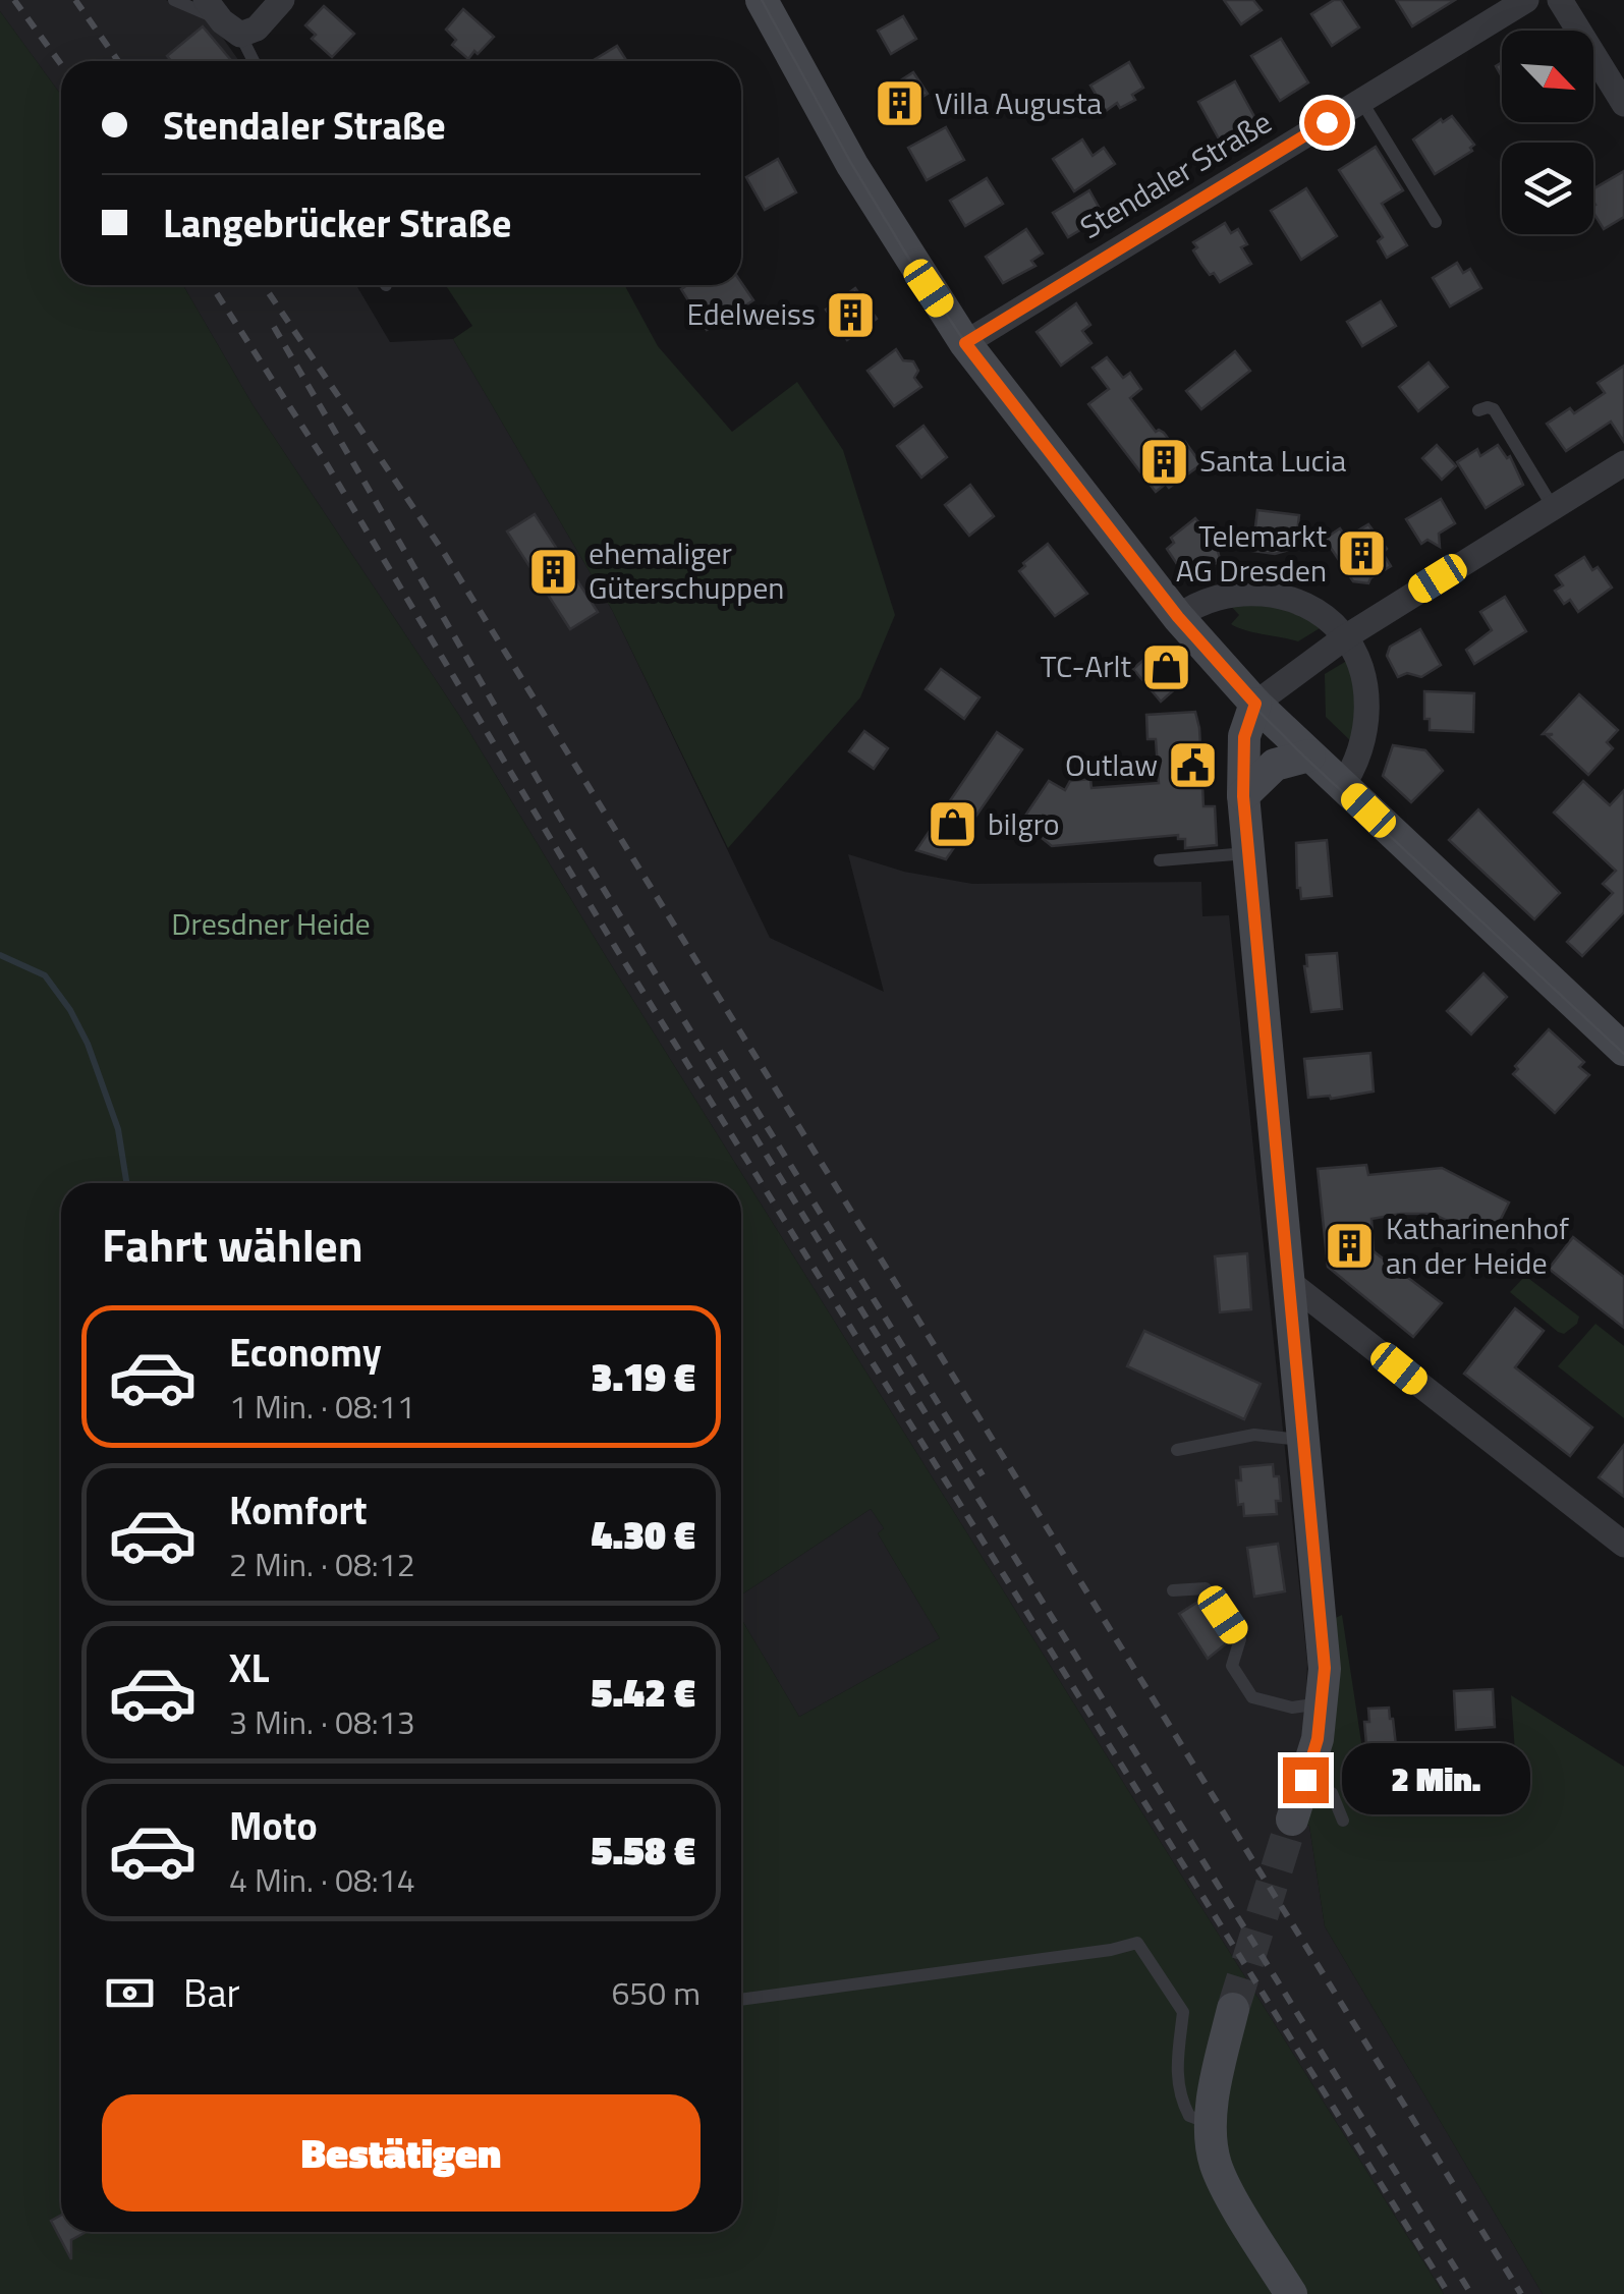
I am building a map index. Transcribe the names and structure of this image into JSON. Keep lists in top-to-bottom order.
{
  "streets": {
    "street": ["Stendaler Straße"]
  },
  "parks": ["Dresdner Heide"],
  "places": {
    "building": [
      "Villa Augusta",
      "Edelweiss",
      "Santa Lucia",
      "Telemarkt AG Dresden",
      "ehemaliger Güterschuppen",
      "Katharinenhof an der Heide"
    ],
    "shop": ["TC-Arlt", "bilgro"],
    "public building": ["Outlaw"]
  },
  "north": "bottom right",
  "page": {
    "banner": ["Stendaler Straße", "Langebrücker Straße"],
    "heading": "Fahrt wählen",
    "list": [
      {
        "name": "Economy",
        "note": "1 Min. · 08:11",
        "value": "3.19 €"
      },
      {
        "name": "Komfort",
        "note": "2 Min. · 08:12",
        "value": "4.30 €"
      },
      {
        "name": "XL",
        "note": "3 Min. · 08:13",
        "value": "5.42 €"
      },
      {
        "name": "Moto",
        "note": "4 Min. · 08:14",
        "value": "5.58 €"
      }
    ],
    "bubble": "2 Min.",
    "pay": ["Bar", "650 m"],
    "buttons": "Bestätigen"
  }
}
